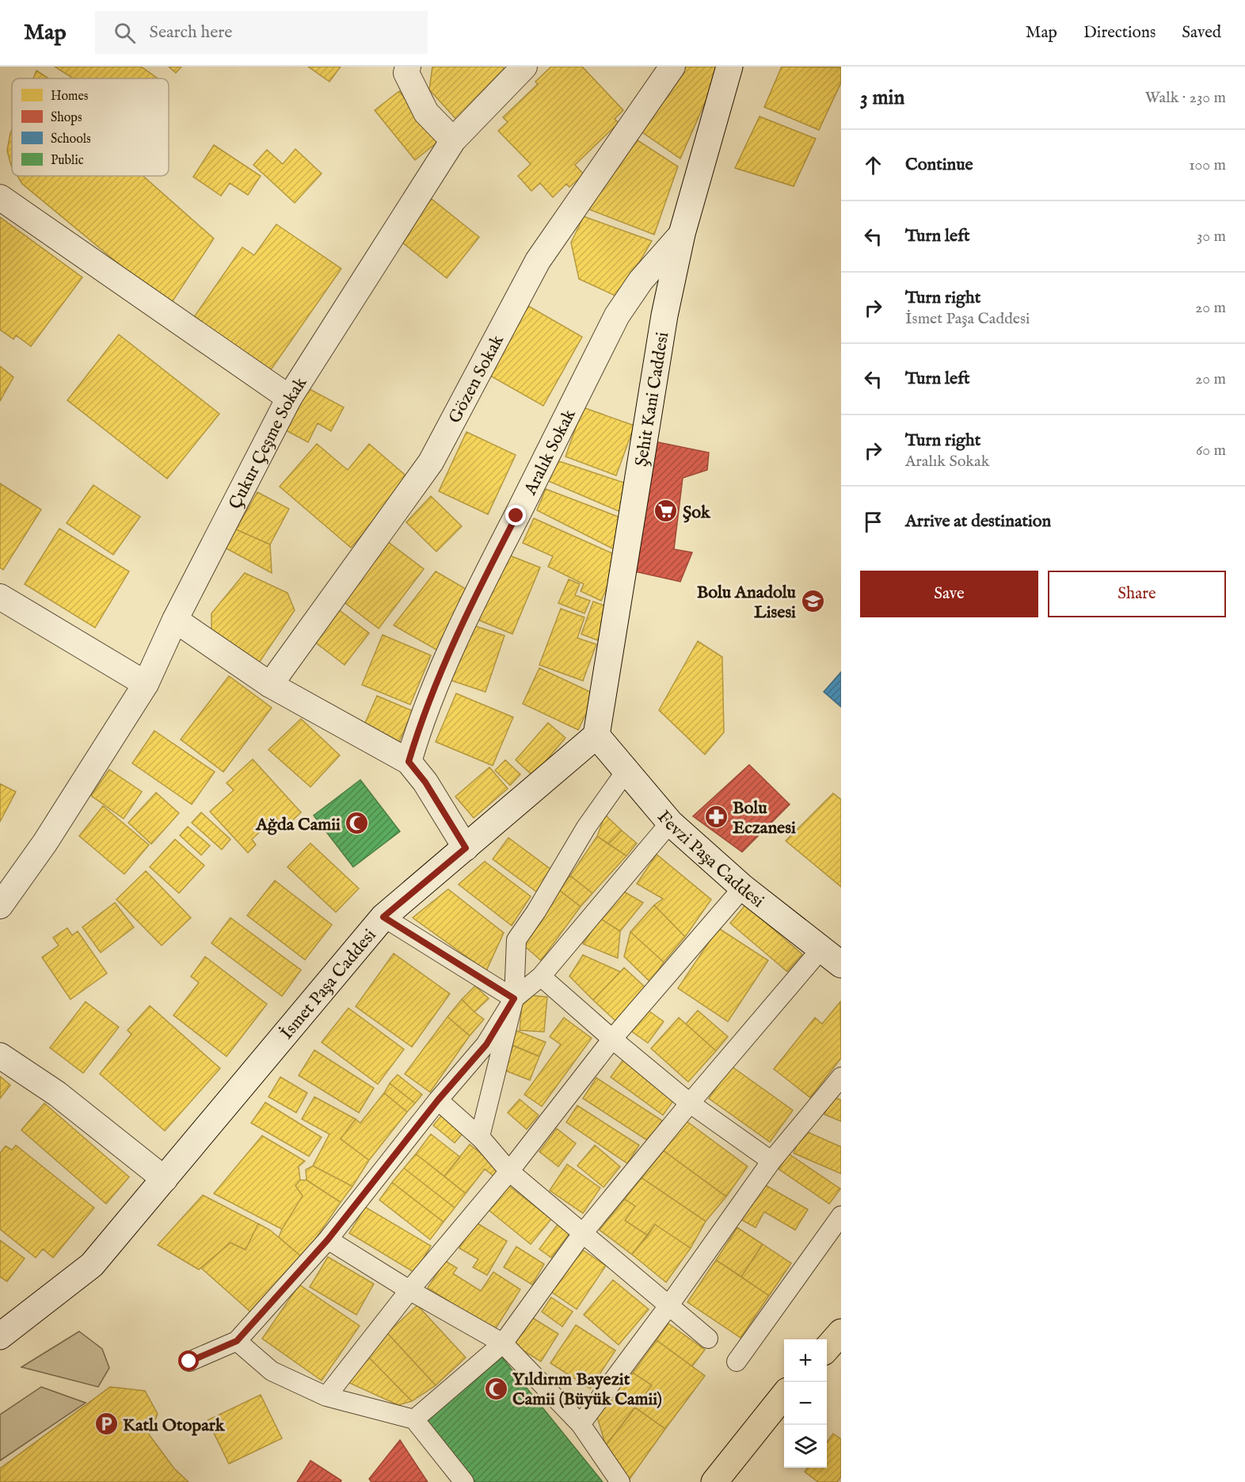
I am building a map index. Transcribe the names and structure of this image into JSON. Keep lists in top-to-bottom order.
{
  "streets": {
    "main road": ["Şehit Kani Caddesi", "Fevzi Paşa Caddesi", "İsmet Paşa Caddesi"],
    "street": ["Gözen Sokak", "Çukur Çeşme Sokak", "Aralık Sokak"]
  },
  "crossings": [
    ["Şehit Kani Caddesi", "Aralık Sokak"],
    ["Şehit Kani Caddesi", "Fevzi Paşa Caddesi"],
    ["Şehit Kani Caddesi", "İsmet Paşa Caddesi"],
    ["Fevzi Paşa Caddesi", "İsmet Paşa Caddesi"]
  ],
  "places": {
    "supermarket": ["Şok"],
    "school or university": ["Bolu Anadolu Lisesi"],
    "pharmacy": ["Bolu Eczanesi"],
    "mosque": ["Ağda Camii", "Yıldırım Bayezit Camii (Büyük Camii)"],
    "parking": ["Katlı Otopark"]
  },
  "legend": [
    "Homes",
    "Shops",
    "Schools",
    "Public"
  ],
  "page": {
    "header": "Map",
    "search": "Search here",
    "nav": ["Map", "Directions", "Saved"],
    "heading": ["3 min", "Walk · 230 m"],
    "list": [
      ["Continue", "100 m"],
      ["Turn left", "30 m"],
      ["Turn right", "İsmet Paşa Caddesi", "20 m"],
      ["Turn left", "20 m"],
      ["Turn right", "Aralık Sokak", "60 m"],
      "Arrive at destination"
    ],
    "buttons": ["Save", "Share"],
    "map_buttons": ["+", "−"]
  }
}
